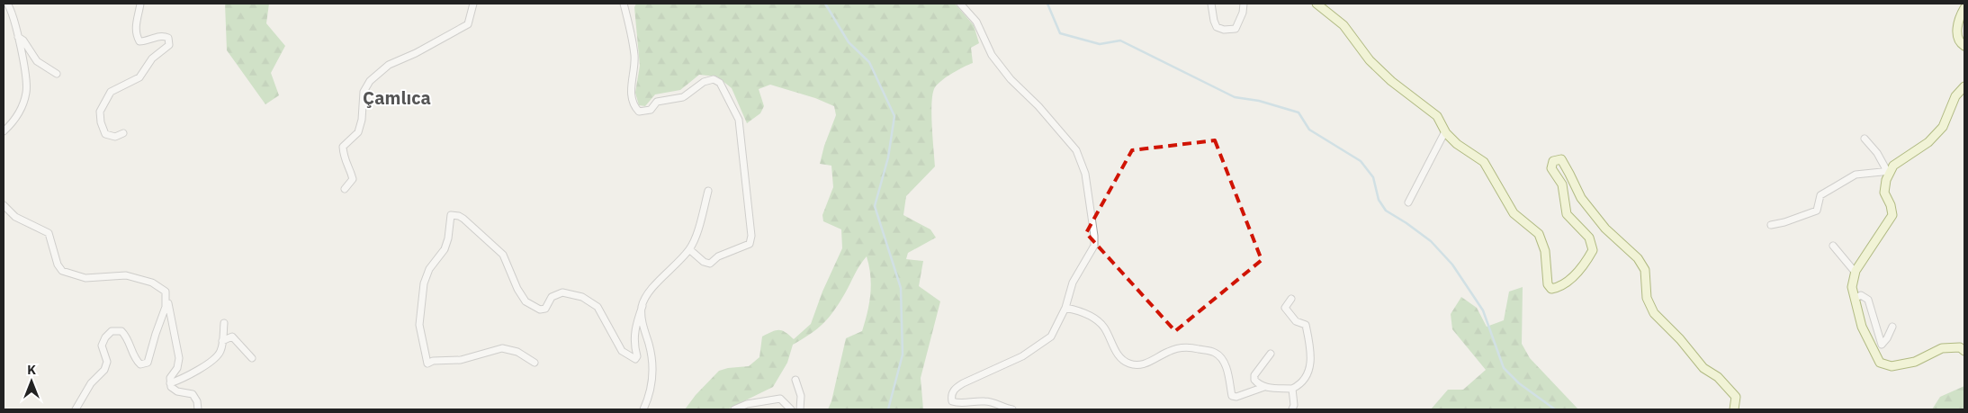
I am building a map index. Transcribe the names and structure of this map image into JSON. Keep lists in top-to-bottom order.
{
  "districts": ["Çamlıca"],
  "north": "top"
}
